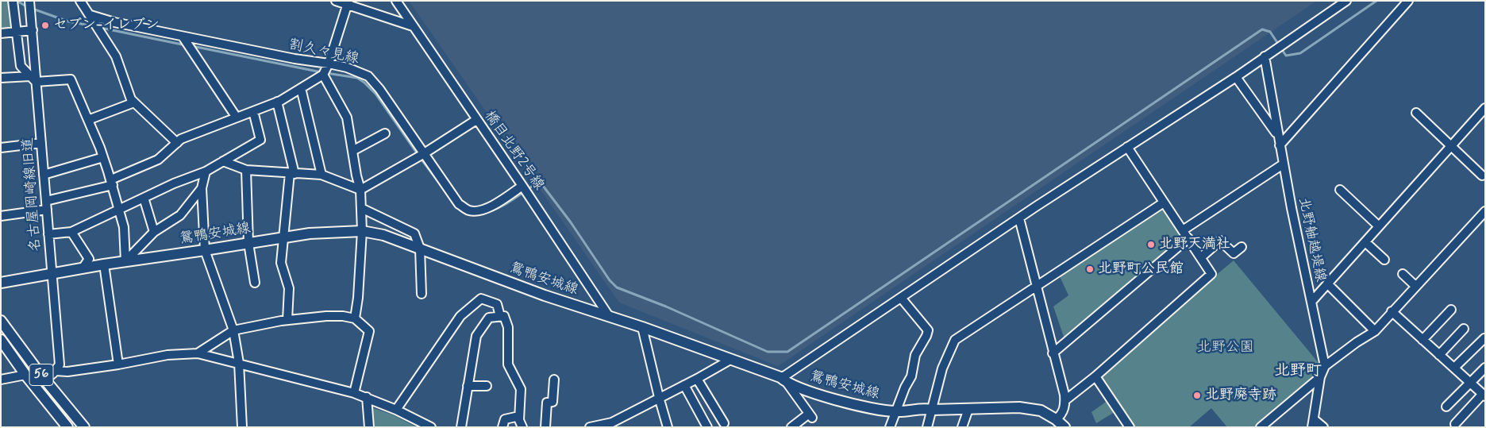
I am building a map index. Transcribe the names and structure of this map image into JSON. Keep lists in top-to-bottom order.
{
  "streets": {
    "main road": ["鴛鴨安城線", "56"],
    "street": [
      "割久々見線",
      "橋目北野2号線",
      "名古屋岡崎線旧道",
      "北野舳越堤線"
    ]
  },
  "crossings": [
    ["割久々見線", "橋目北野2号線"],
    ["橋目北野2号線", "鴛鴨安城線"],
    ["名古屋岡崎線旧道", "鴛鴨安城線"]
  ],
  "districts": ["北野町"],
  "parks": ["北野公園"],
  "places": [
    "セブン-イレブン",
    "北野天満社",
    "北野町公民館",
    "北野廃寺跡"
  ]
}
